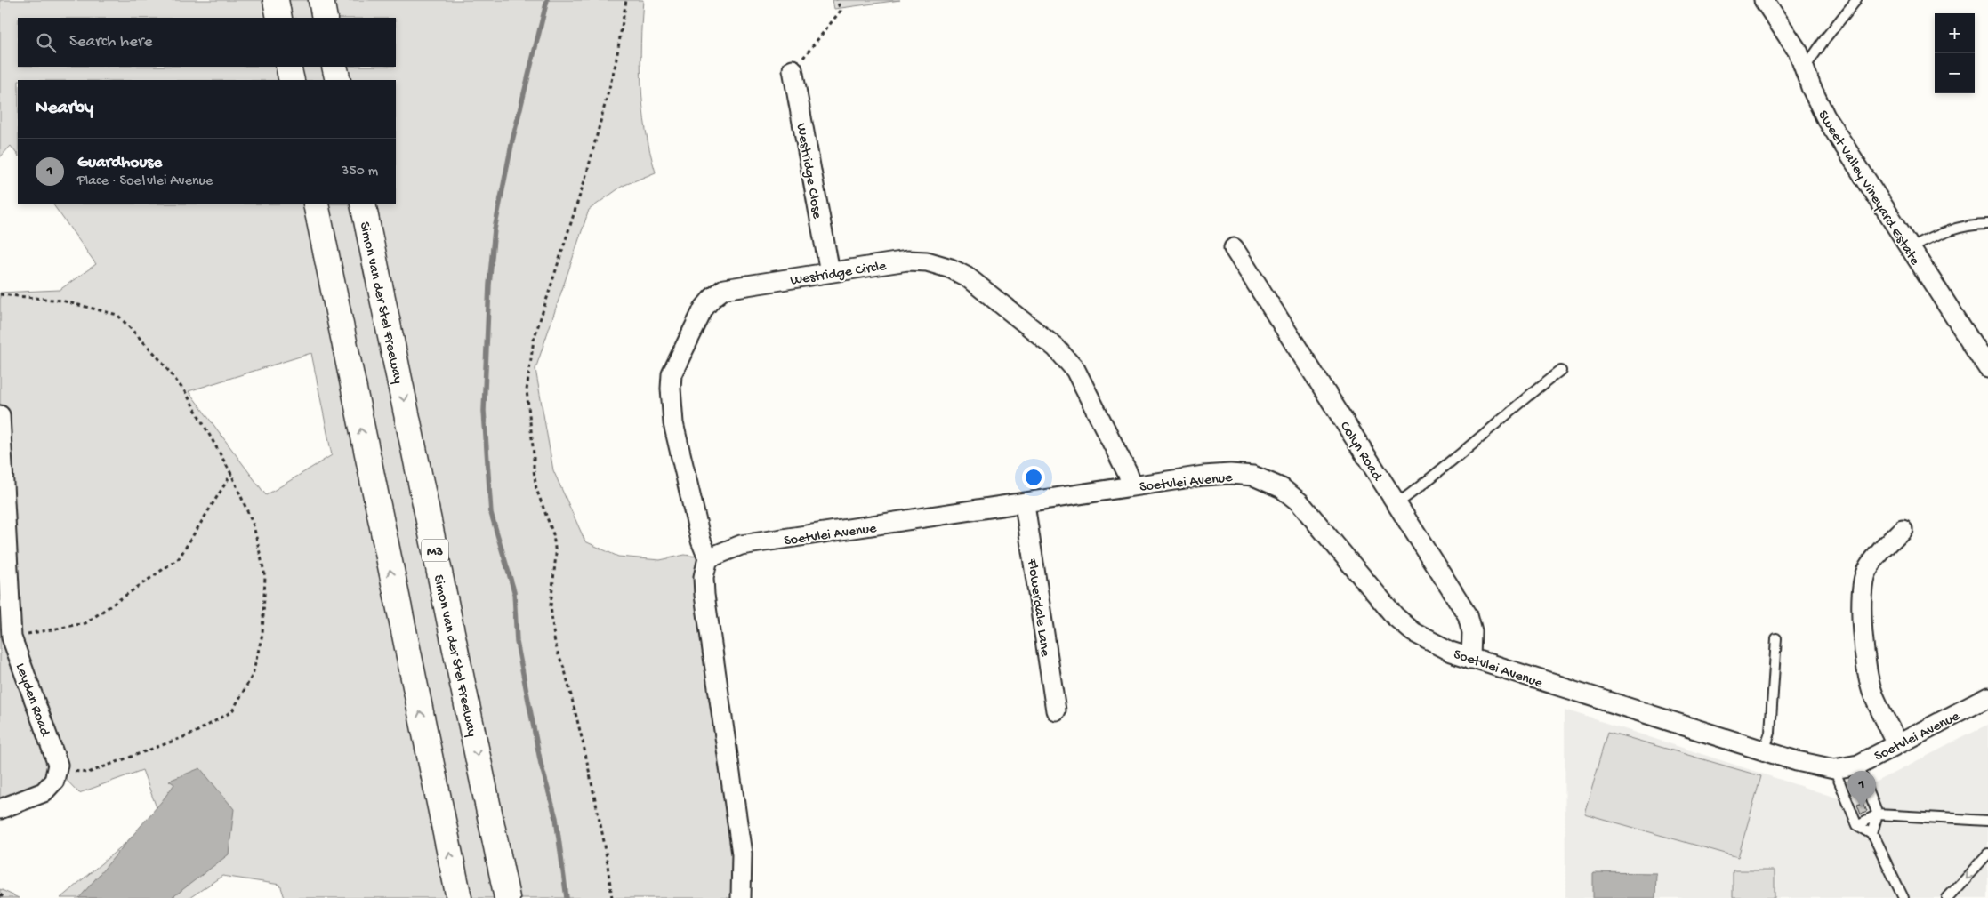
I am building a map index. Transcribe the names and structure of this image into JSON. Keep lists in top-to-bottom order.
{
  "streets": {
    "highway": ["Simon van der Stel Freeway", "M3"],
    "street": [
      "Westridge Close",
      "Sweet Valley Vineyard Estate",
      "Westridge Circle",
      "Colyn Road",
      "Soetvlei Avenue",
      "Flowerdale Lane",
      "Leyden Road"
    ]
  },
  "crossings": [
    ["Westridge Close", "Westridge Circle"],
    ["Westridge Circle", "Soetvlei Avenue"],
    ["Colyn Road", "Soetvlei Avenue"],
    ["Soetvlei Avenue", "Flowerdale Lane"]
  ],
  "page": {
    "map_buttons": ["+", "−"],
    "search": "Search here",
    "heading": "Nearby",
    "list": [
      {
        "mark": "1",
        "name": "Guardhouse",
        "note": "Place · Soetvlei Avenue",
        "value": "350 m"
      }
    ],
    "pins": "1"
  }
}
